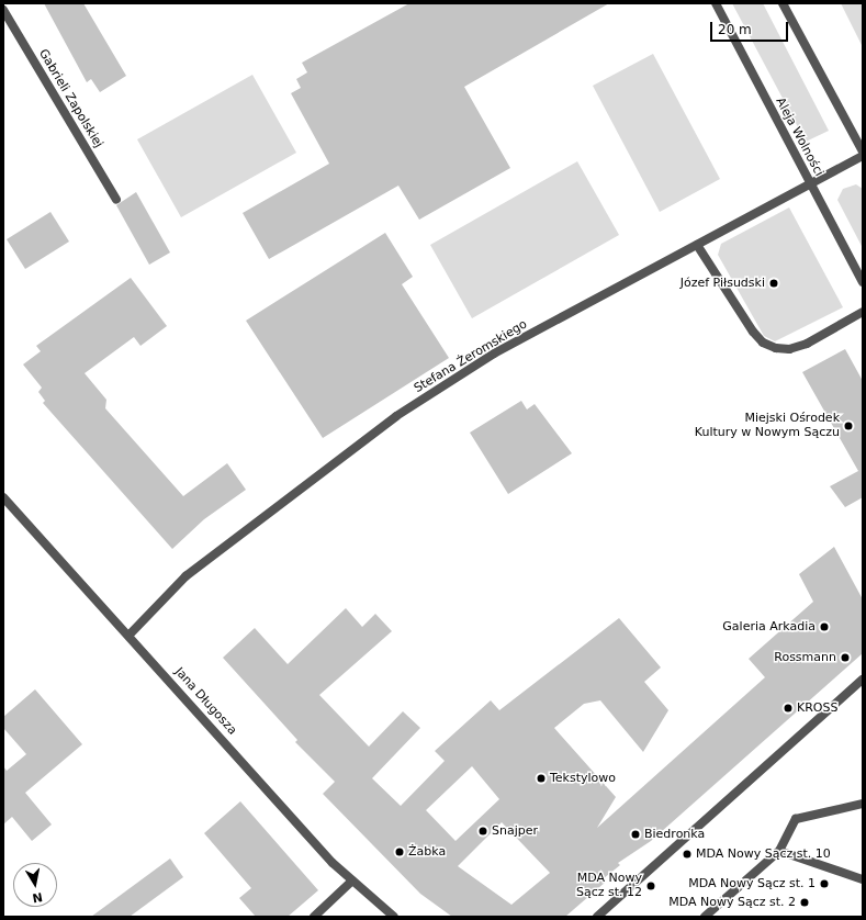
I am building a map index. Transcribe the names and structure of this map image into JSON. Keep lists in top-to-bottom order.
{
  "streets": {
    "street": [
      "Gabrieli Zapolskiej",
      "Aleja Wolności",
      "Stefana Żeromskiego",
      "Jana Długosza"
    ]
  },
  "crossings": [
    ["Aleja Wolności", "Stefana Żeromskiego"],
    ["Stefana Żeromskiego", "Jana Długosza"]
  ],
  "places": [
    "Józef Piłsudski",
    "Miejski Ośrodek Kultury w Nowym Sączu",
    "Galeria Arkadia",
    "Rossmann",
    "KROSS",
    "Tekstylowo",
    "Snajper",
    "Biedronka",
    "Żabka",
    "MDA Nowy Sącz st. 10",
    "MDA Nowy Sącz st. 1",
    "MDA Nowy Sącz st. 12",
    "MDA Nowy Sącz st. 2"
  ],
  "scale_bar": "20 m",
  "north": "bottom"
}
